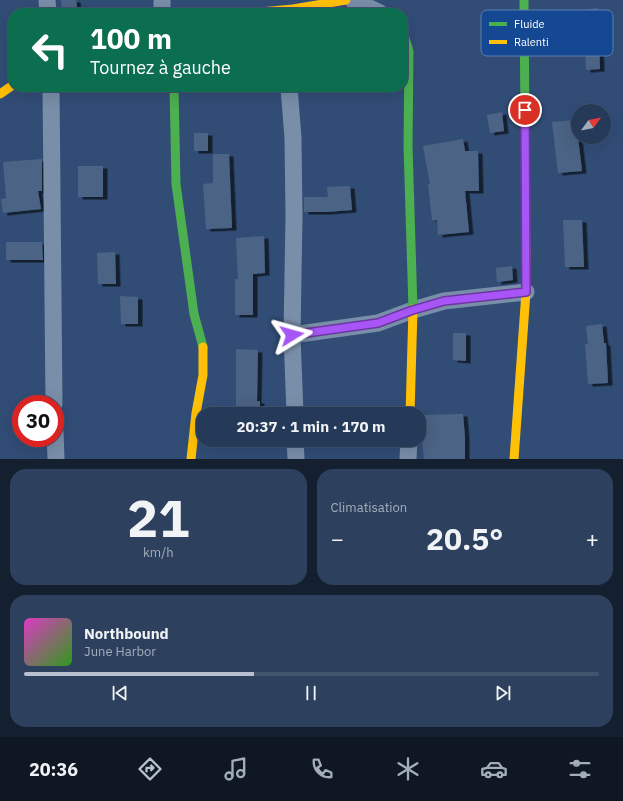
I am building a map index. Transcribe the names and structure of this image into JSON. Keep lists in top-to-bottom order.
{
  "legend": ["Fluide", "Ralenti"],
  "north": "top right",
  "page": {
    "turn": ["100 m", "Tournez à gauche"],
    "limit": "30",
    "trip": "20:37 · 1 min · 170 m",
    "tile": [
      ["21", "km/h"],
      "Climatisation"
    ],
    "heat": ["−", "20.5°", "+"],
    "song": ["Northbound", "June Harbor"],
    "tabs": "20:36"
  }
}
